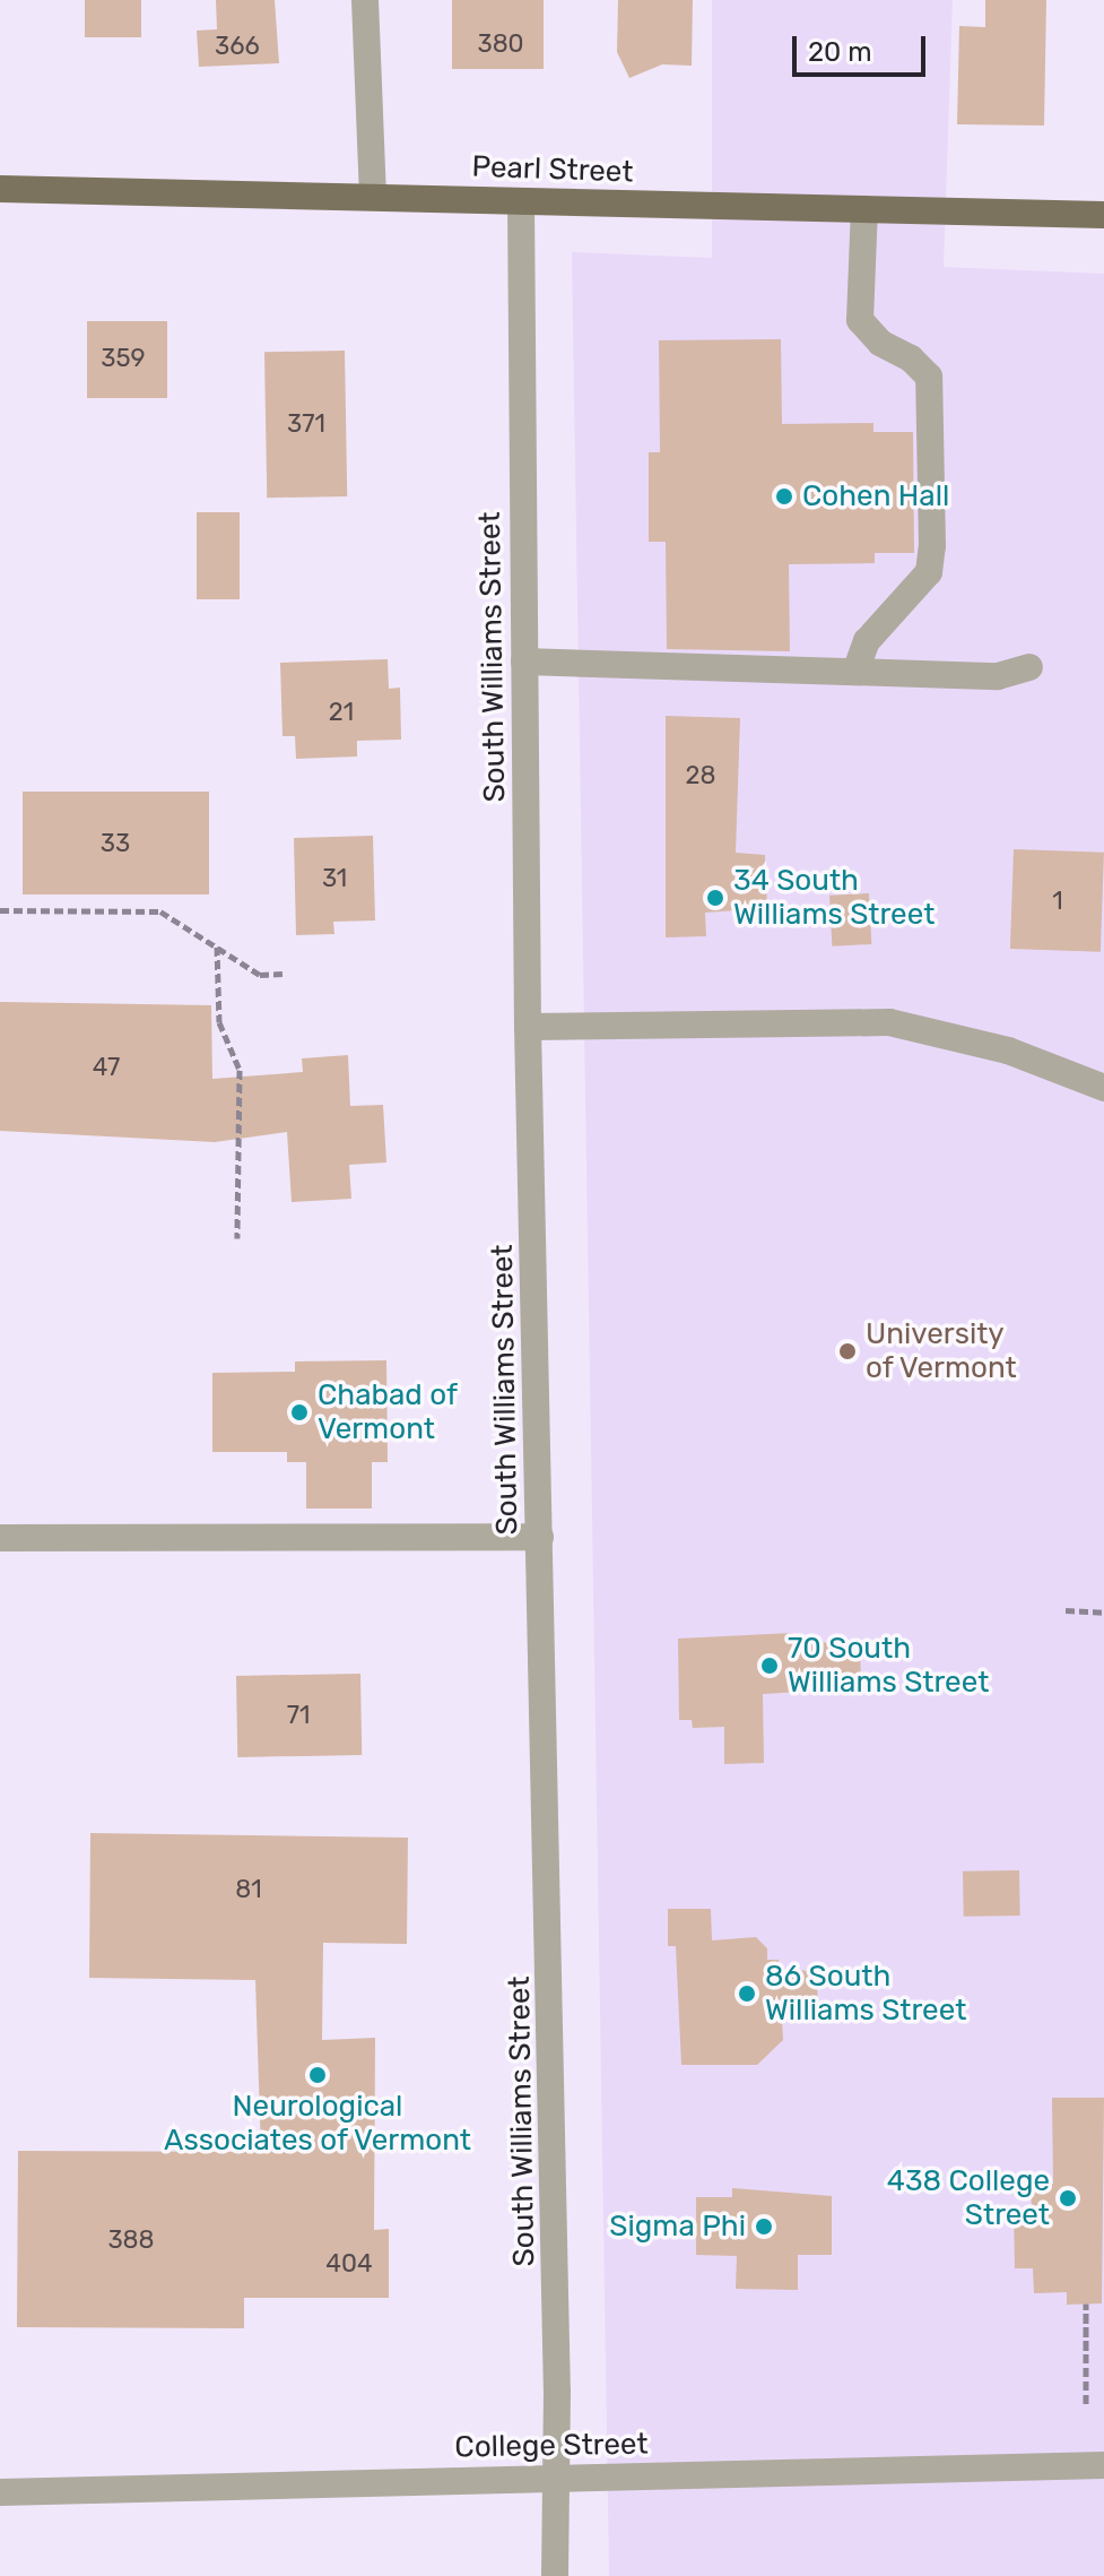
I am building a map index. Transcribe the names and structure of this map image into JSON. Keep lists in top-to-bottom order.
{
  "streets": {
    "main road": ["Pearl Street"],
    "street": ["South Williams Street", "College Street"]
  },
  "crossings": [
    ["Pearl Street", "South Williams Street"],
    ["South Williams Street", "College Street"]
  ],
  "places": [
    "Cohen Hall",
    "34 South Williams Street",
    "University of Vermont",
    "Chabad of Vermont",
    "70 South Williams Street",
    "86 South Williams Street",
    "Neurological Associates of Vermont",
    "438 College Street",
    "Sigma Phi"
  ],
  "house_numbers": [
    "380",
    "366",
    "359",
    "371",
    "21",
    "28",
    "33",
    "31",
    "1",
    "47",
    "71",
    "81",
    "388",
    "404"
  ],
  "scale_bar": "20 m"
}
